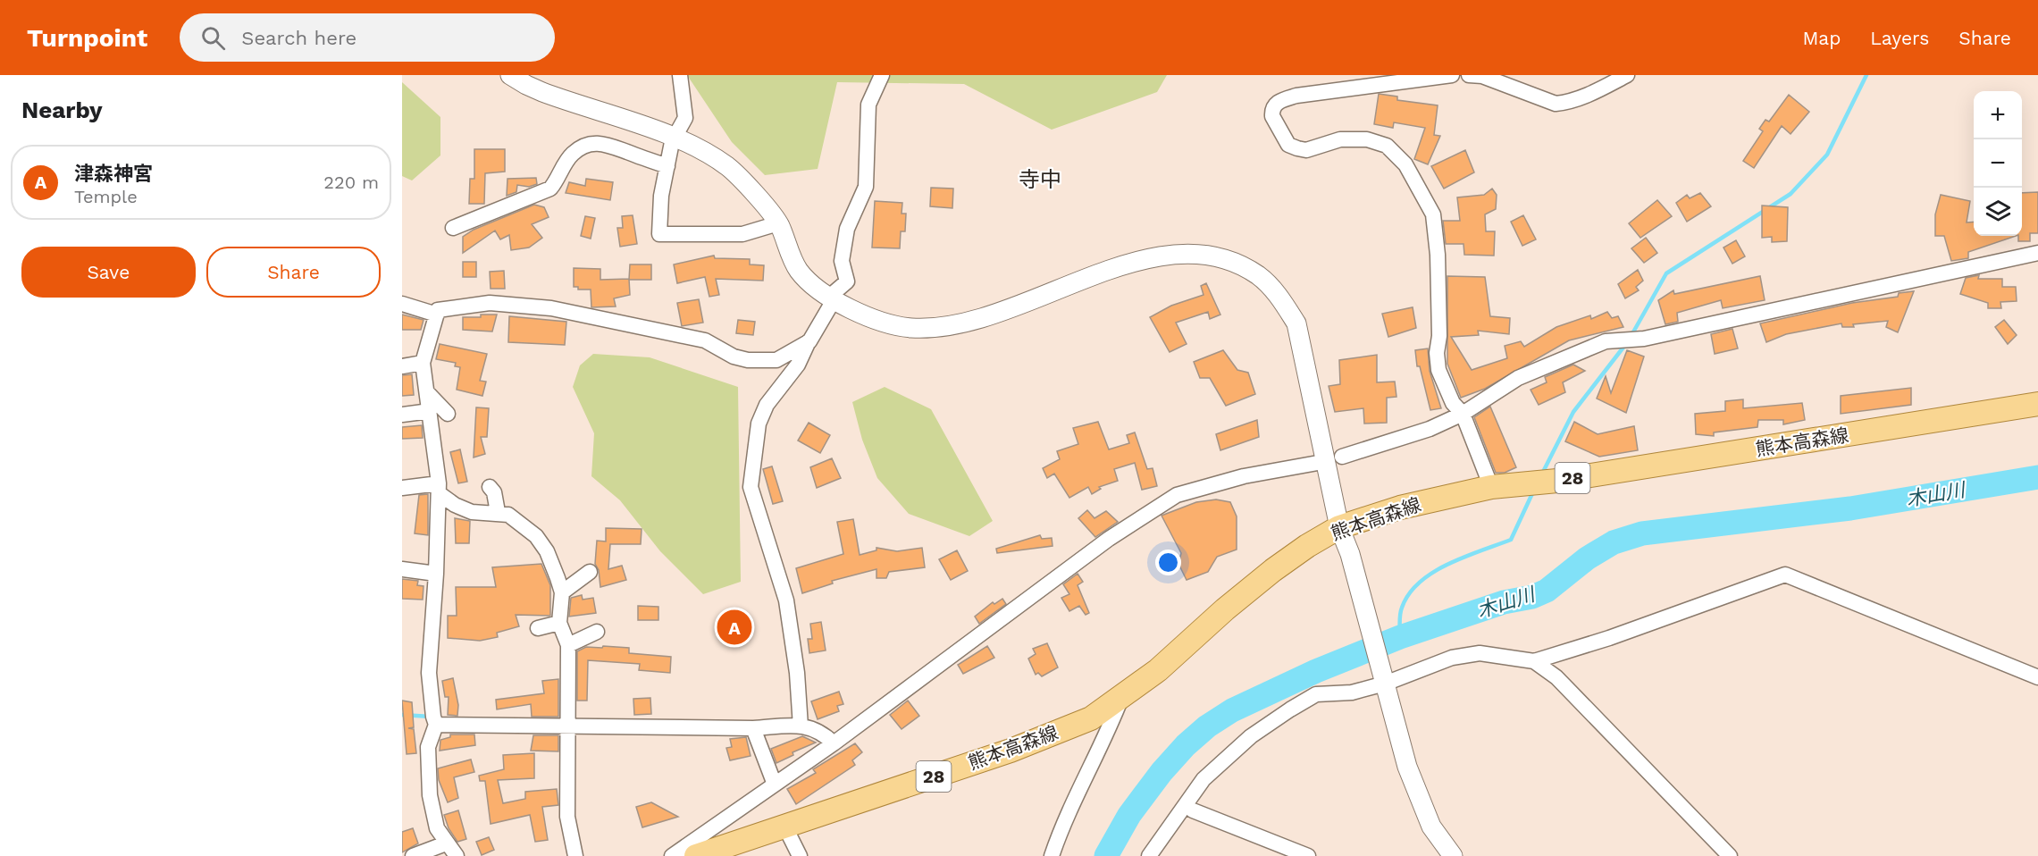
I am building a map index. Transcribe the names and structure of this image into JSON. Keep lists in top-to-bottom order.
{
  "streets": {
    "main road": ["熊本高森線", "28"]
  },
  "districts": ["寺中"],
  "water": ["木山川"],
  "page": {
    "header": "Turnpoint",
    "search": "Search here",
    "nav": ["Map", "Layers", "Share"],
    "heading": "Nearby",
    "map_buttons": ["+", "−"],
    "list": [
      {
        "mark": "A",
        "name": "津森神宮",
        "note": "Temple",
        "value": "220 m"
      }
    ],
    "buttons": ["Save", "Share"],
    "pins": "A"
  }
}
